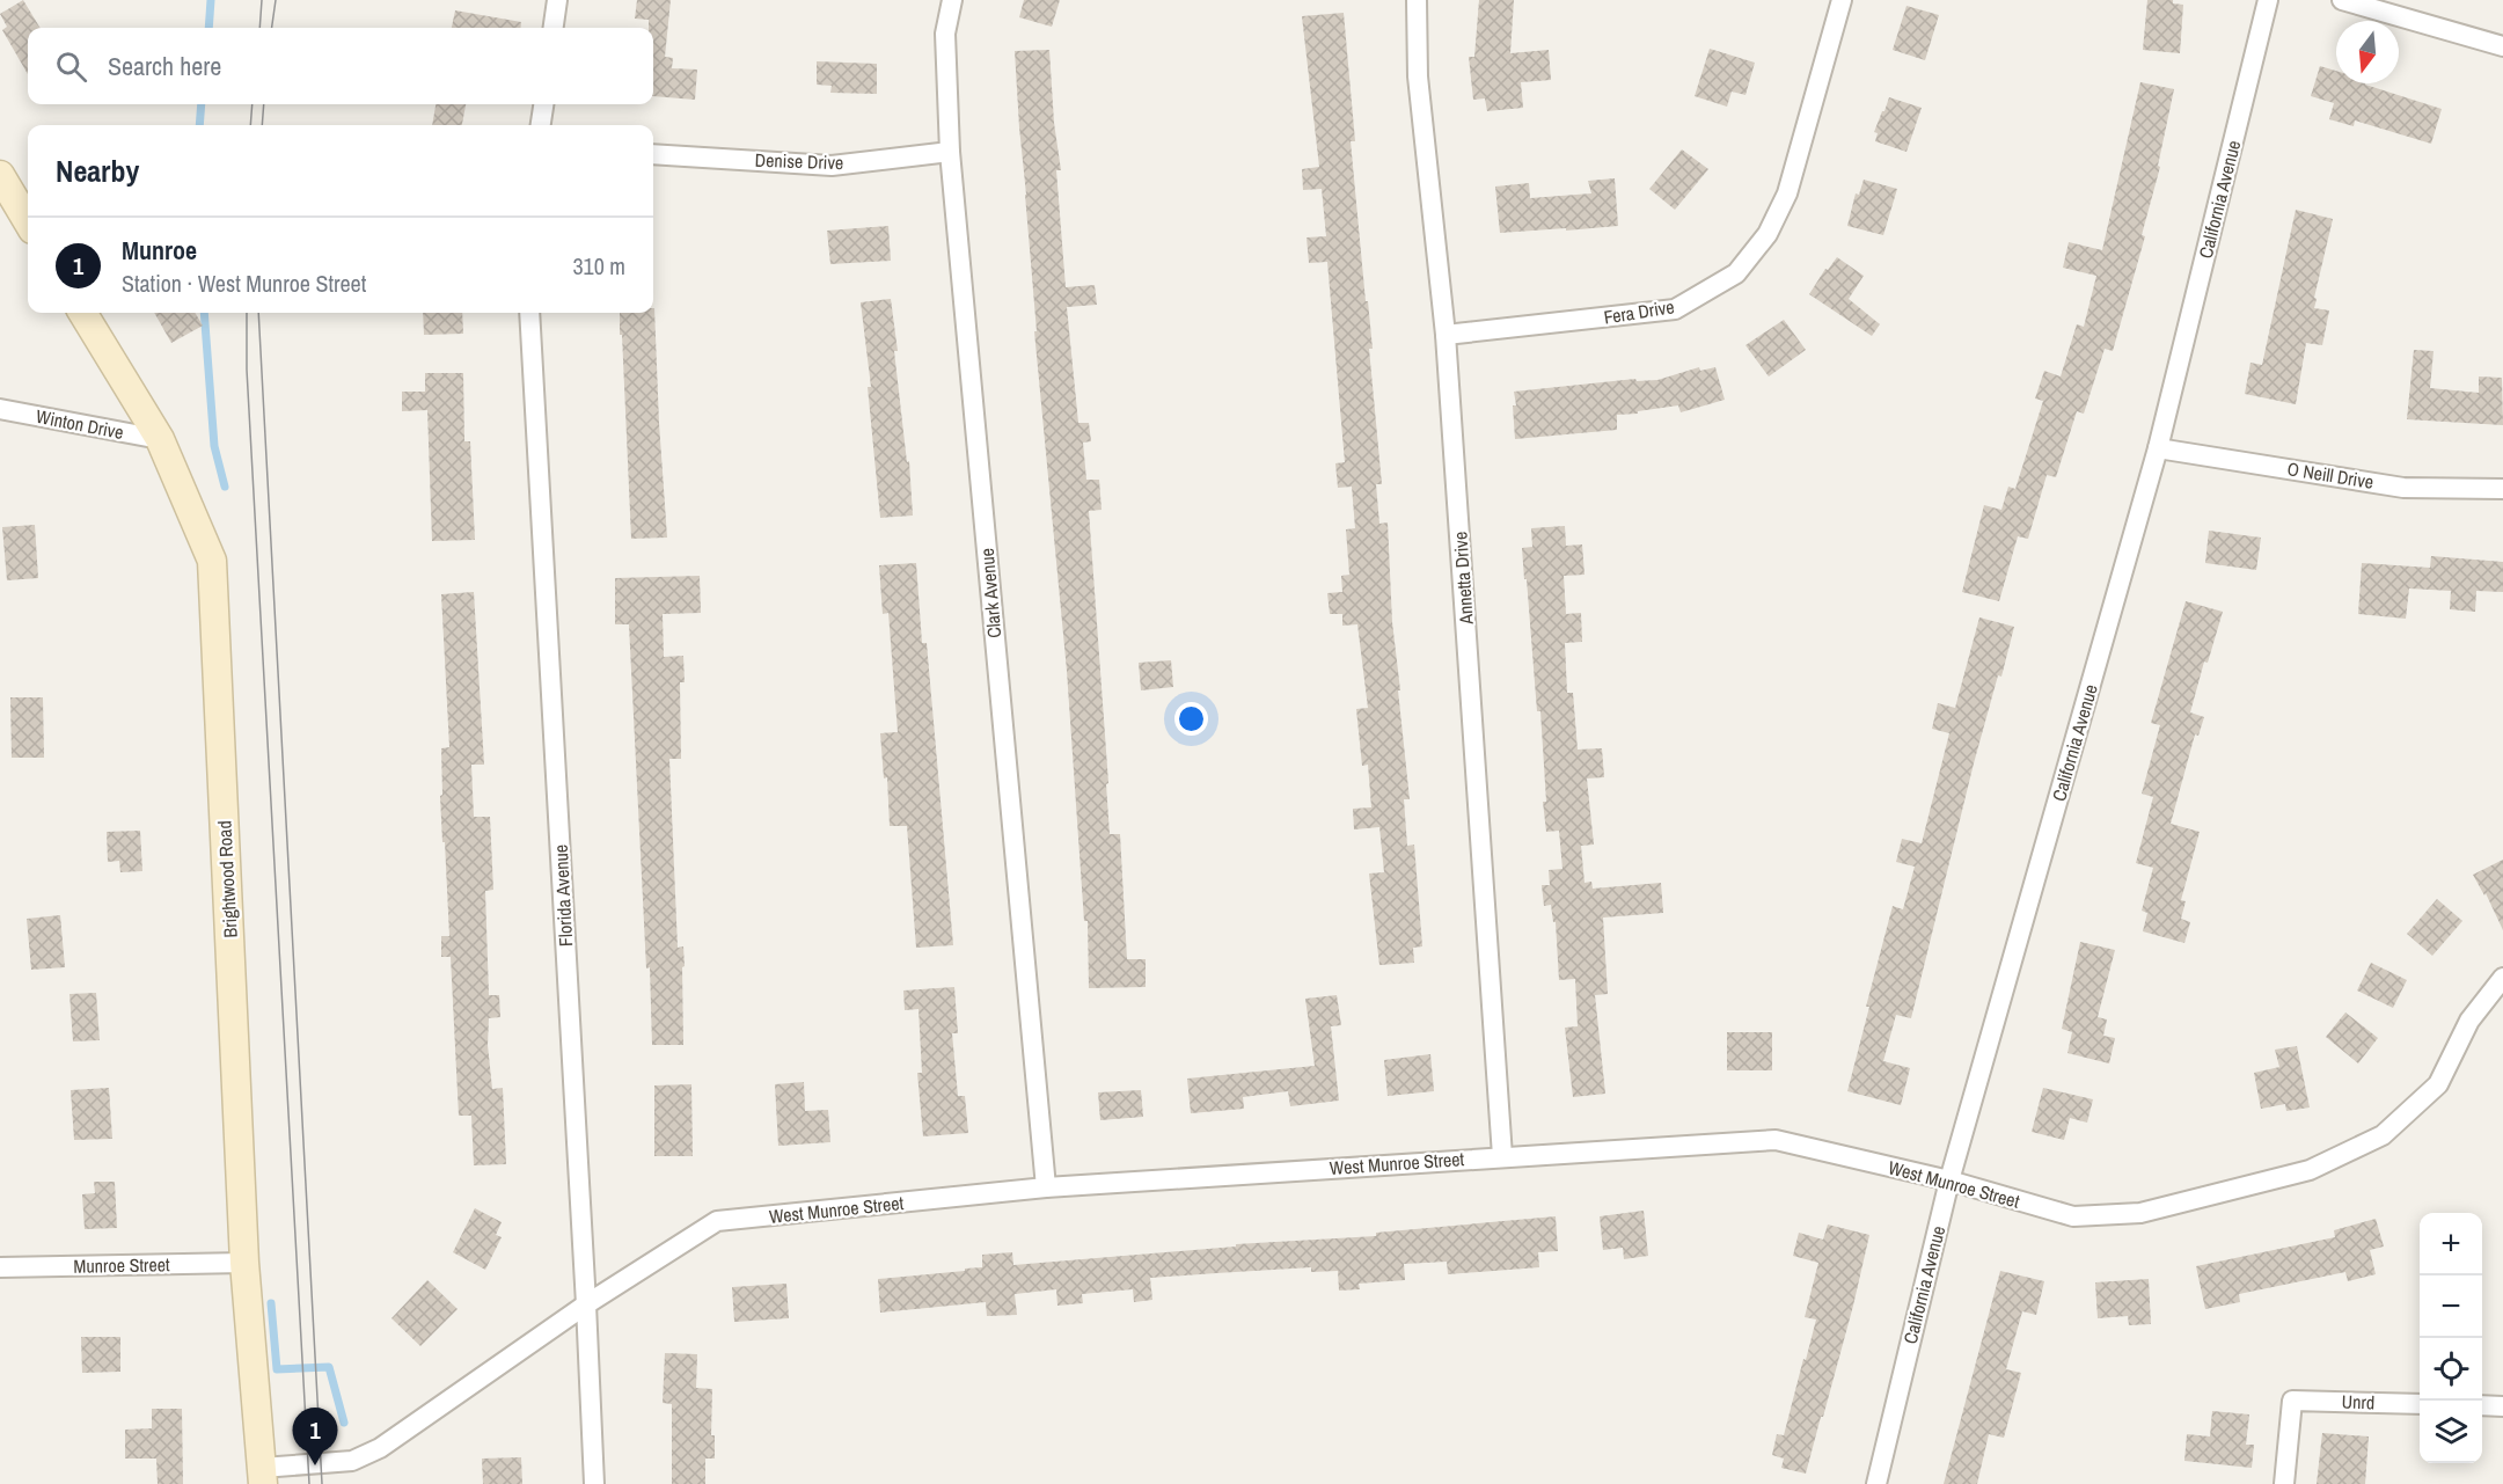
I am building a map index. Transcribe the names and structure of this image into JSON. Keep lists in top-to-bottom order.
{
  "streets": {
    "street": [
      "Denise Drive",
      "California Avenue",
      "Fera Drive",
      "Winton Drive",
      "O Neill Drive",
      "Annetta Drive",
      "Clark Avenue",
      "Brightwood Road",
      "Florida Avenue",
      "West Munroe Street",
      "Munroe Street",
      "Unrd"
    ]
  },
  "crossings": [
    ["Denise Drive", "Clark Avenue"],
    ["California Avenue", "O Neill Drive"],
    ["California Avenue", "West Munroe Street"],
    ["Fera Drive", "Annetta Drive"],
    ["Winton Drive", "Brightwood Road"],
    ["Annetta Drive", "West Munroe Street"],
    ["Clark Avenue", "West Munroe Street"],
    ["Brightwood Road", "West Munroe Street"],
    ["Brightwood Road", "Munroe Street"],
    ["Florida Avenue", "West Munroe Street"]
  ],
  "north": "bottom",
  "page": {
    "search": "Search here",
    "heading": "Nearby",
    "list": [
      {
        "mark": "1",
        "name": "Munroe",
        "note": "Station · West Munroe Street",
        "value": "310 m"
      }
    ],
    "map_buttons": ["+", "−"],
    "pins": "1"
  }
}
